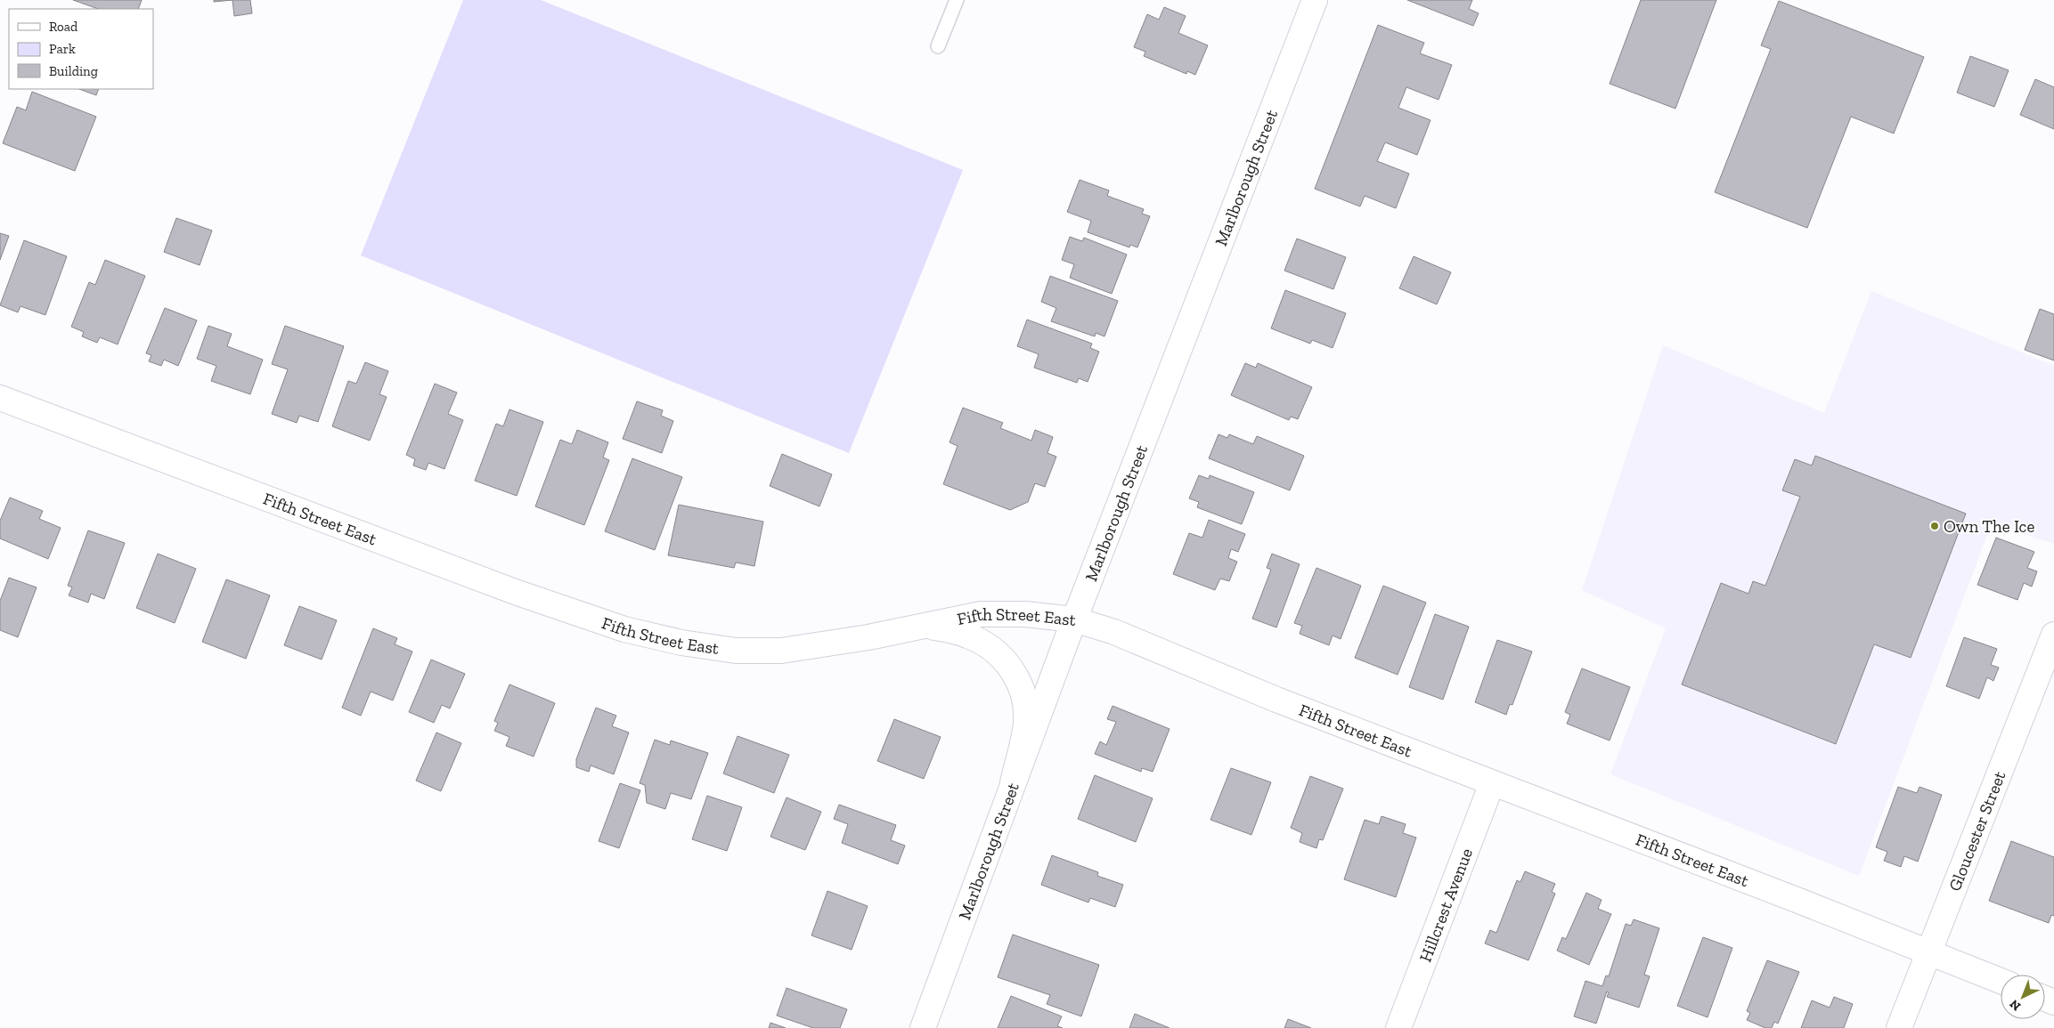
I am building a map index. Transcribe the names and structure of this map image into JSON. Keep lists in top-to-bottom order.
{
  "streets": {
    "street": [
      "Marlborough Street",
      "Fifth Street East",
      "Gloucester Street",
      "Hillcrest Avenue"
    ]
  },
  "crossings": [
    ["Marlborough Street", "Fifth Street East"],
    ["Fifth Street East", "Gloucester Street"],
    ["Fifth Street East", "Hillcrest Avenue"]
  ],
  "places": ["Own The Ice"],
  "legend": ["Road", "Park", "Building"],
  "north": "bottom left"
}
